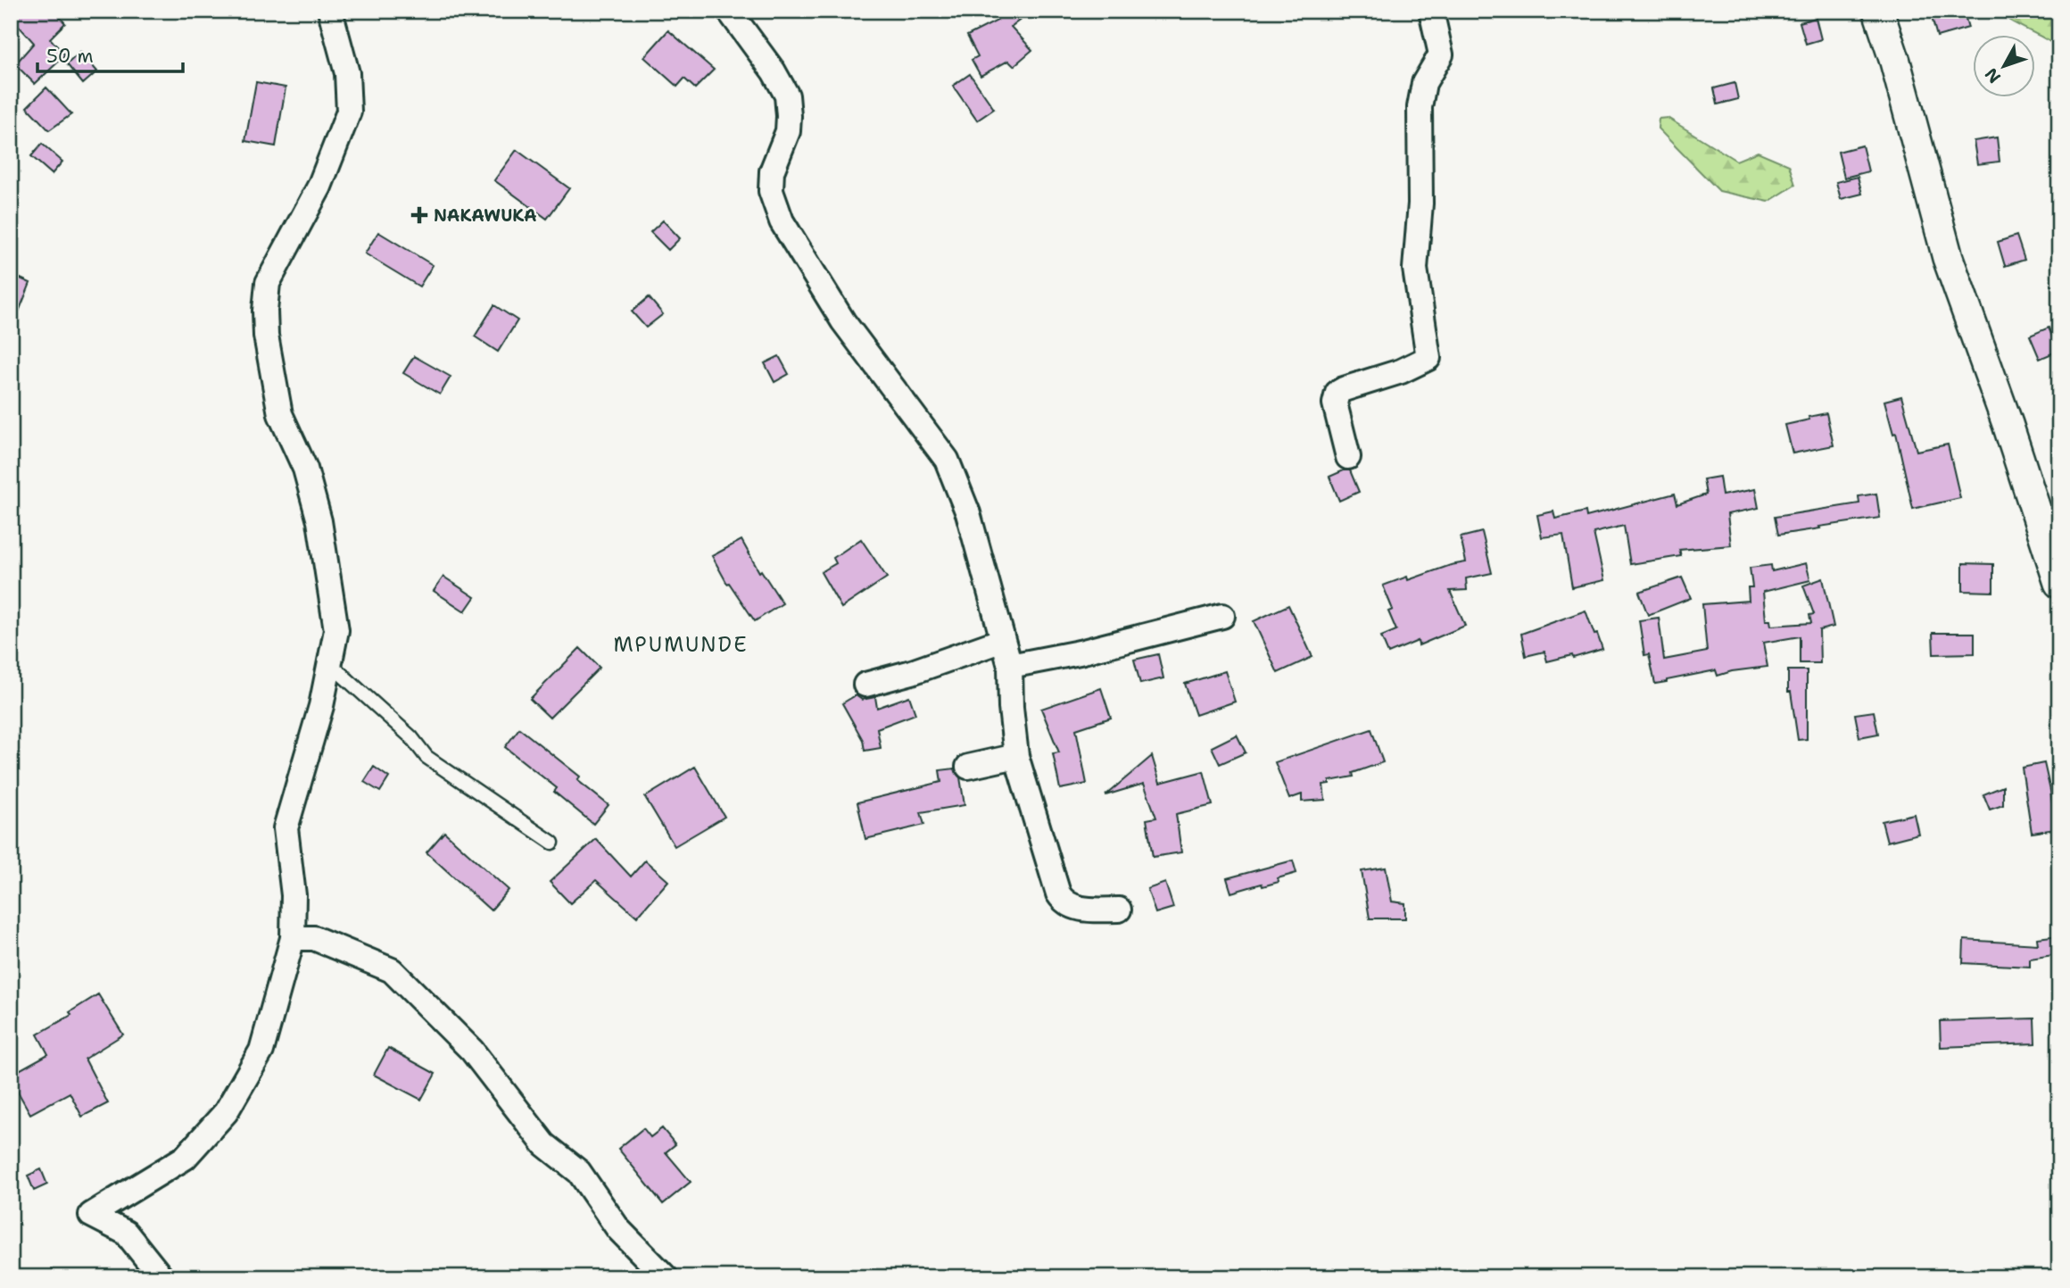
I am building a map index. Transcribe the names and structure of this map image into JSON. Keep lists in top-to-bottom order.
{
  "districts": ["MPUMUNDE"],
  "places": {
    "health": ["NAKAWUKA"]
  },
  "scale_bar": "50 m",
  "north": "bottom left"
}
